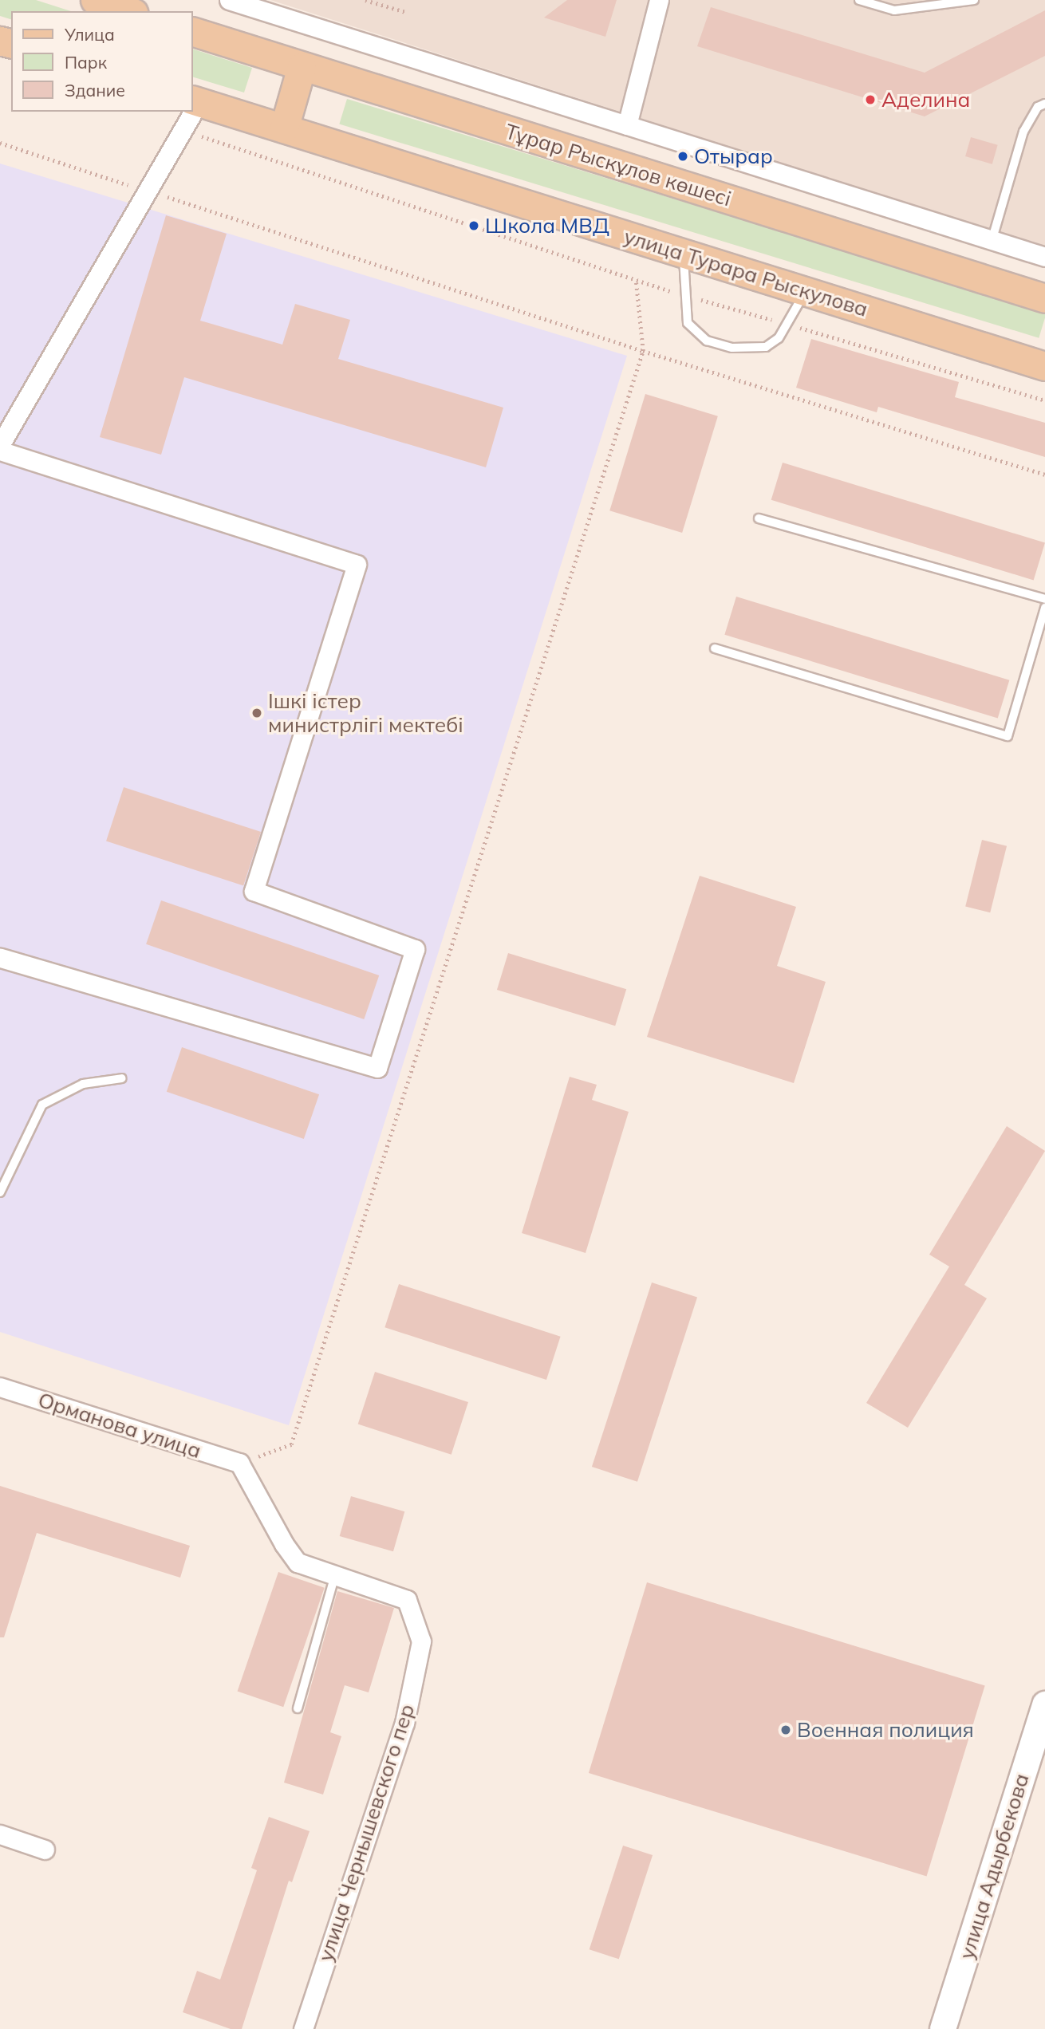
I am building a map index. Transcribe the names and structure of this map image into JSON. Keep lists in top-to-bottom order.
{
  "streets": {
    "main road": ["Тұрар Рыскұлов көшесі", "улица Турара Рыскулова", "улица Адырбекова"],
    "street": ["Орманова улица", "улица Чернышевского пер"]
  },
  "crossings": [
    ["Орманова улица", "улица Чернышевского пер"]
  ],
  "places": [
    "Аделина",
    "Отырар",
    "Школа МВД",
    "Ішкі істер министрлігі мектебі",
    "Военная полиция"
  ],
  "legend": ["Улица", "Парк", "Здание"]
}
